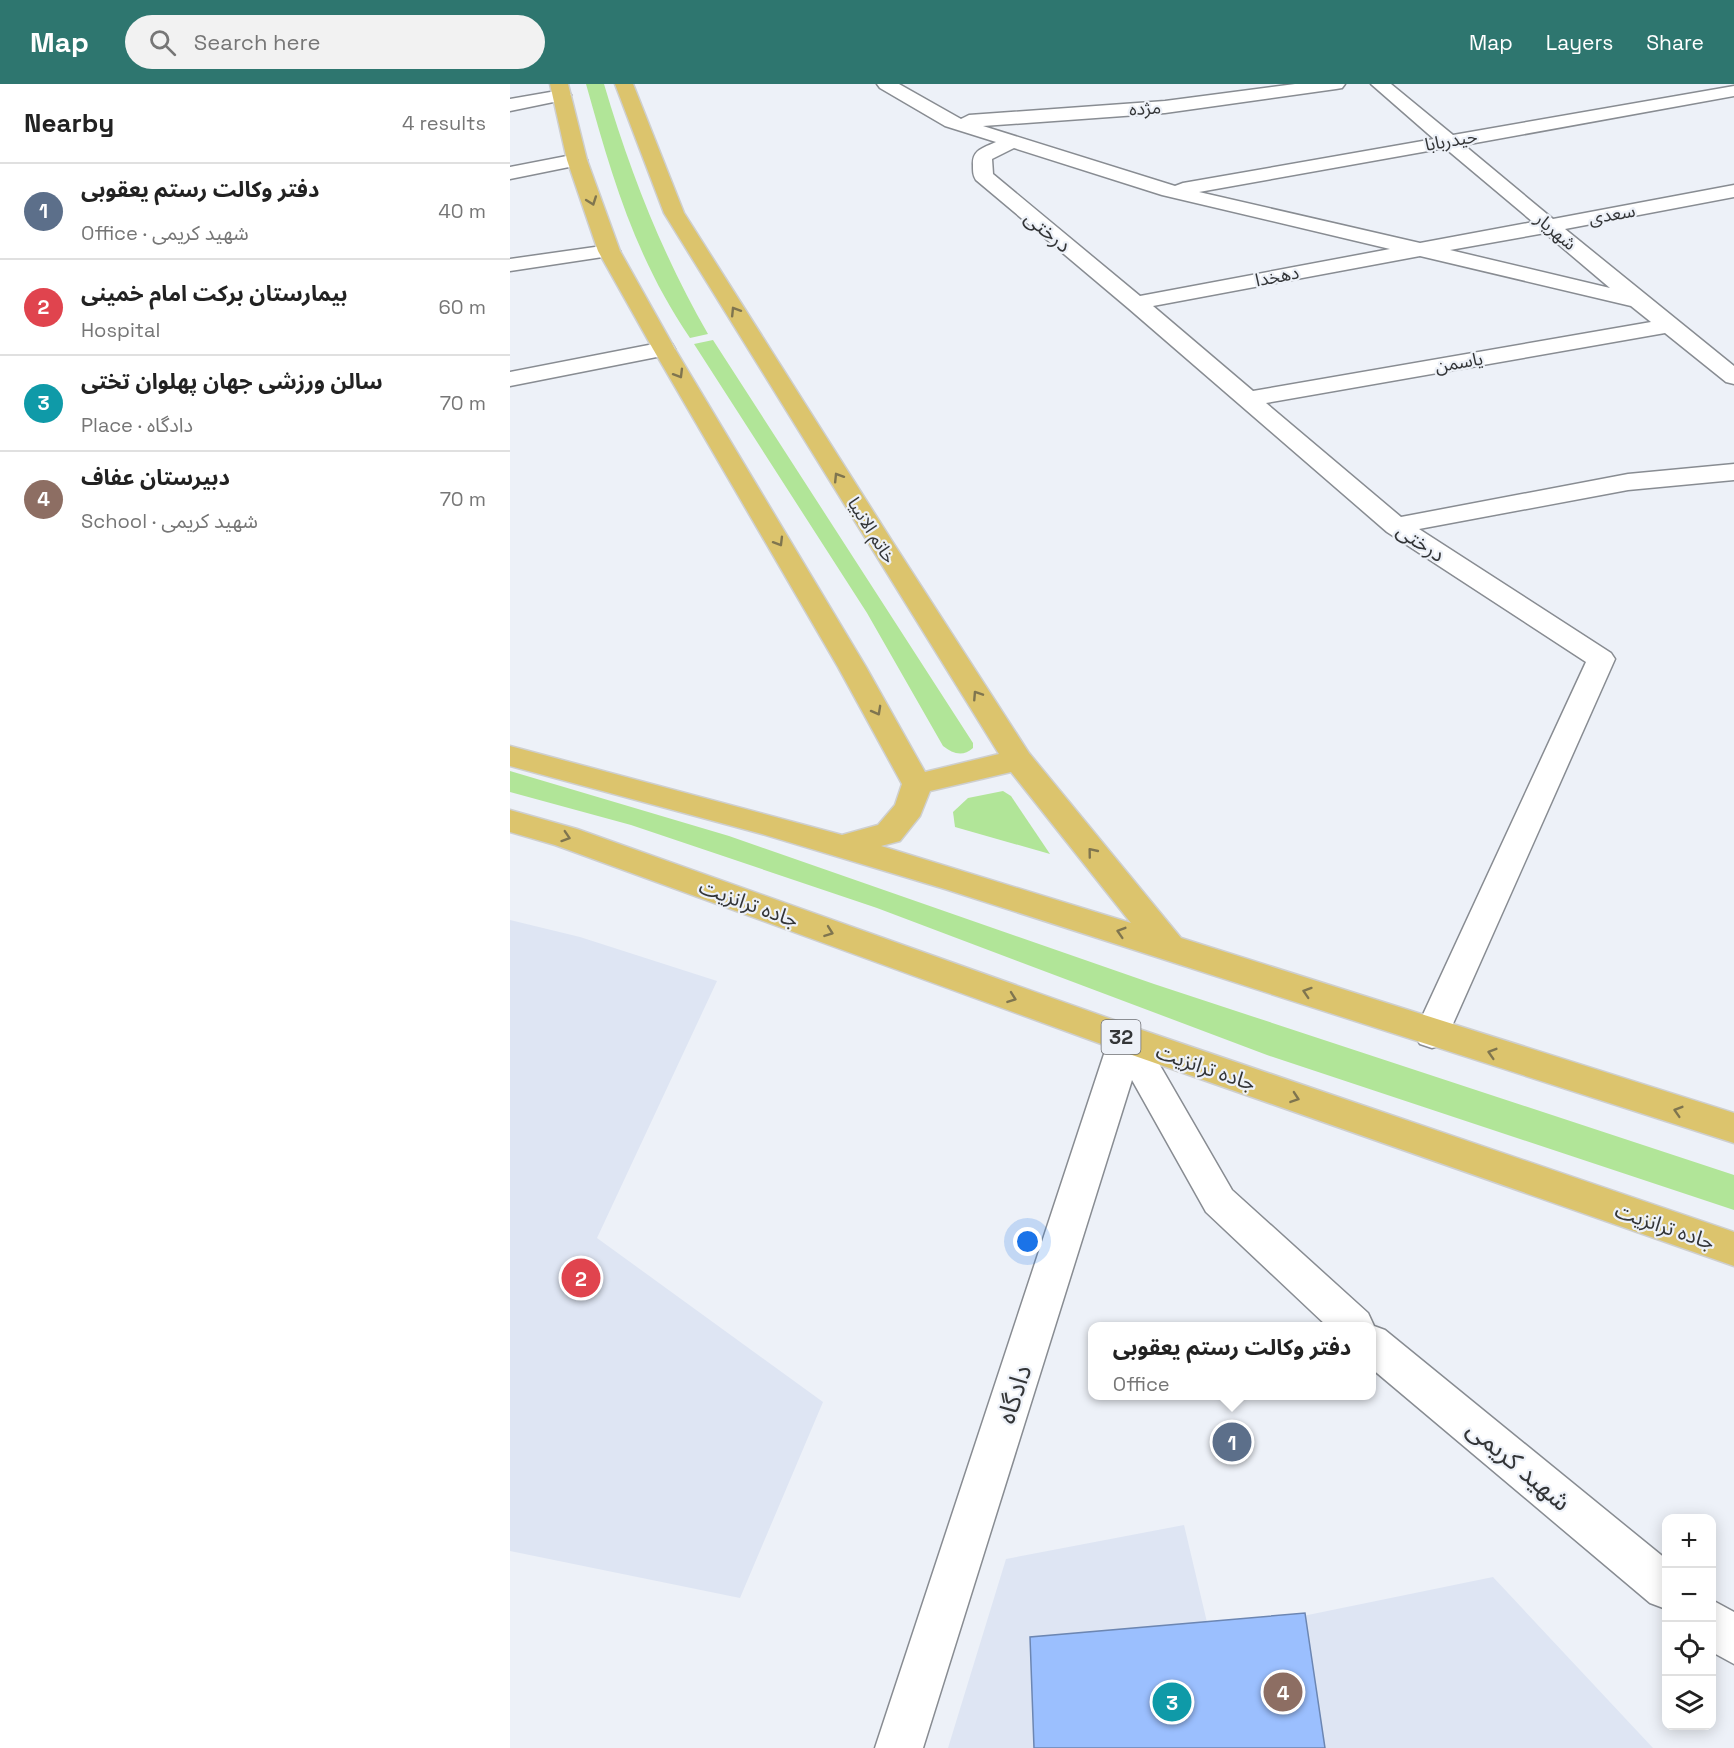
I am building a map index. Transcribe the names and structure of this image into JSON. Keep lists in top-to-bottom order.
{
  "streets": {
    "main road": ["خاتم الانبیا", "جاده ترانزیت", "32"],
    "street": [
      "مژده",
      "حیدربابا",
      "سعدی",
      "درختی",
      "شهریار",
      "دهخدا",
      "یاسمن",
      "دادگاه",
      "شهید کریمی"
    ]
  },
  "crossings": [
    ["حیدربابا", "شهریار"],
    ["سعدی", "شهریار"],
    ["سعدی", "دهخدا"],
    ["درختی", "دهخدا"],
    ["درختی", "یاسمن"],
    ["شهریار", "یاسمن"],
    ["جاده ترانزیت", "دادگاه"]
  ],
  "page": {
    "header": "Map",
    "search": "Search here",
    "nav": ["Map", "Layers", "Share"],
    "heading": ["Nearby", "4 results"],
    "list": [
      {
        "mark": "1",
        "name": "دفتر وکالت رستم یعقوبی",
        "note": "Office · شهید کریمی",
        "value": "40 m"
      },
      {
        "mark": "2",
        "name": "بیمارستان برکت امام خمینی",
        "note": "Hospital",
        "value": "60 m"
      },
      {
        "mark": "3",
        "name": "سالن ورزشی جهان پهلوان تختی",
        "note": "Place · دادگاه",
        "value": "70 m"
      },
      {
        "mark": "4",
        "name": "دبیرستان عفاف",
        "note": "School · شهید کریمی",
        "value": "70 m"
      }
    ],
    "pins": [
      "2",
      "1",
      "4",
      "3"
    ],
    "popup": ["دفتر وکالت رستم یعقوبی", "Office"],
    "map_buttons": ["+", "−"]
  }
}
